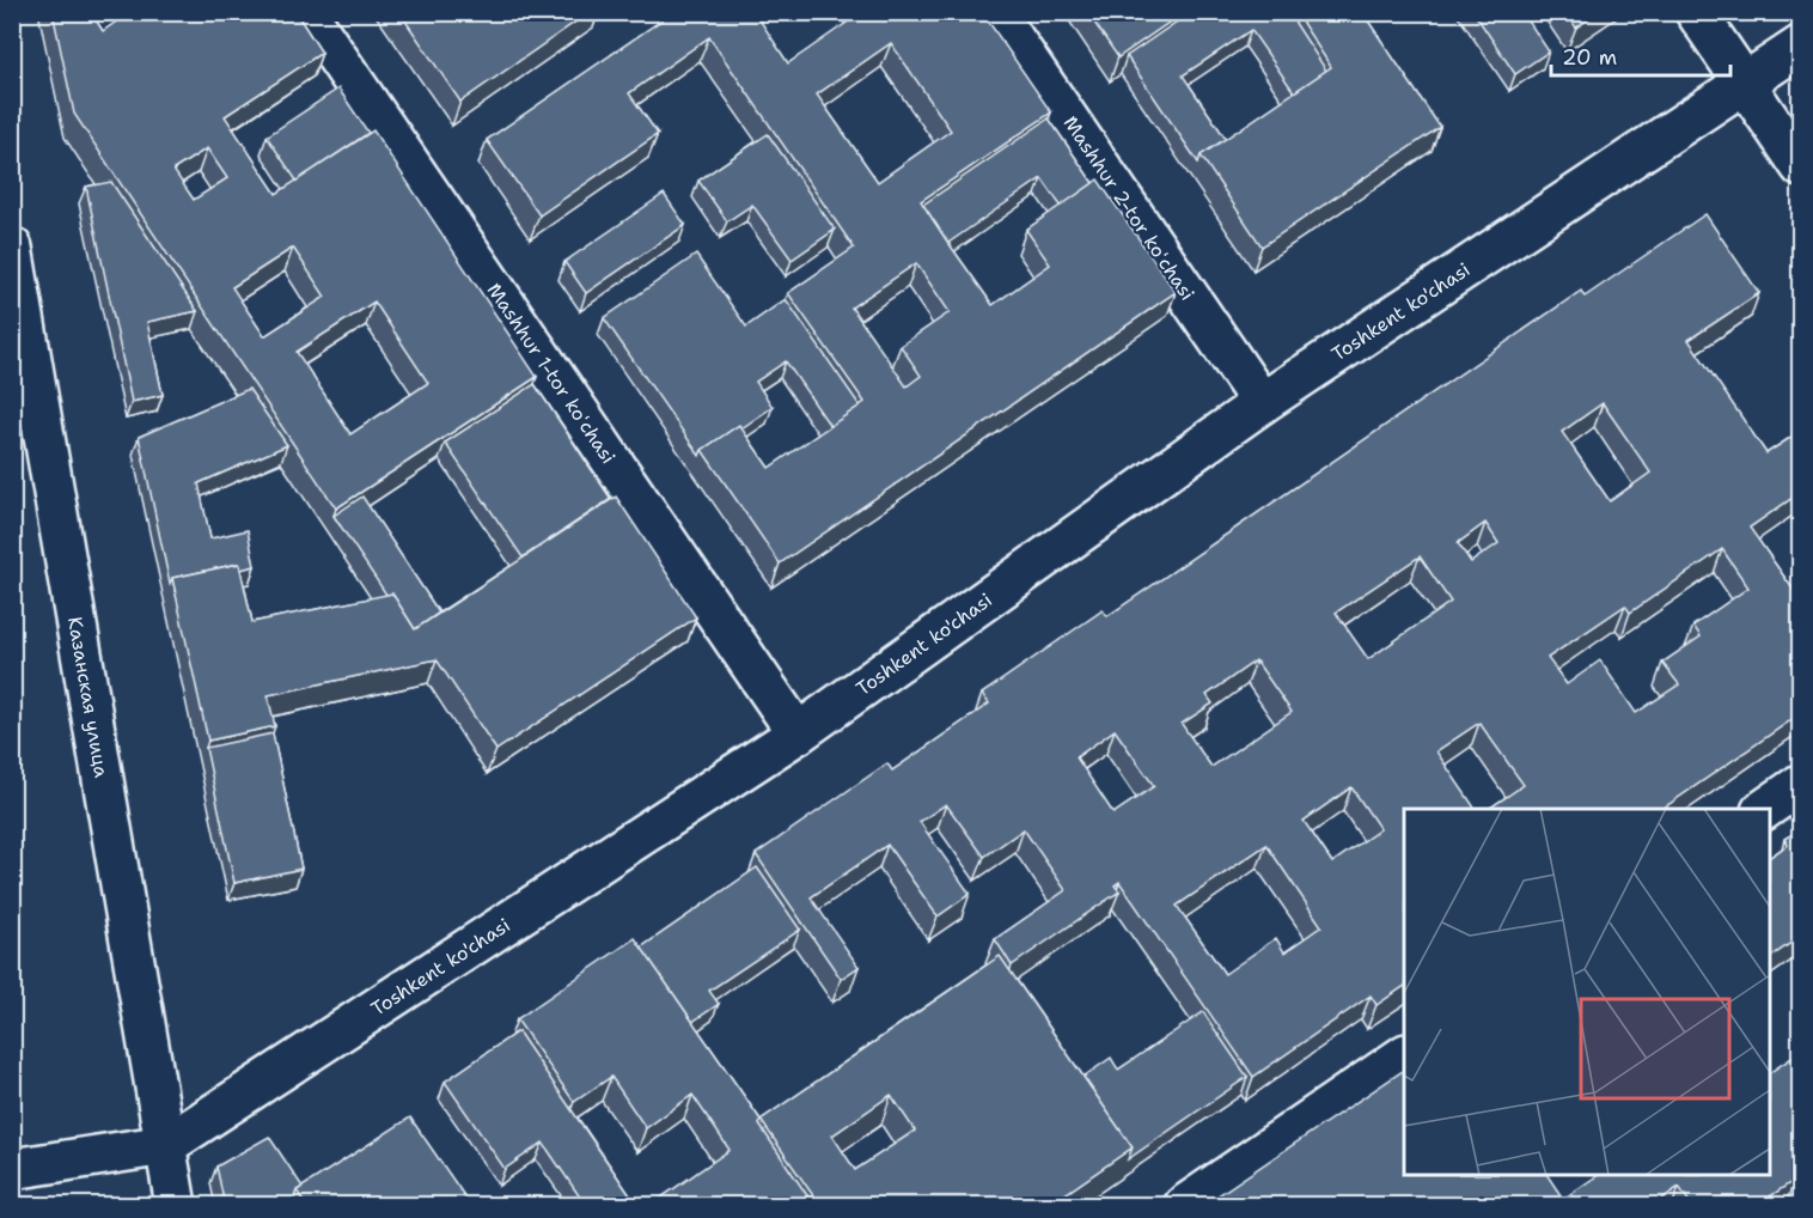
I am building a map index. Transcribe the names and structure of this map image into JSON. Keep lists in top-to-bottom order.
{
  "streets": {
    "street": [
      "Mashhur 2-tor koʻchasi",
      "Toshkent ko'chasi",
      "Mashhur 1-tor koʻchasi",
      "Казанская улица"
    ]
  },
  "crossings": [
    ["Mashhur 2-tor koʻchasi", "Toshkent ko'chasi"],
    ["Toshkent ko'chasi", "Mashhur 1-tor koʻchasi"],
    ["Toshkent ko'chasi", "Казанская улица"]
  ],
  "scale_bar": "20 m"
}
